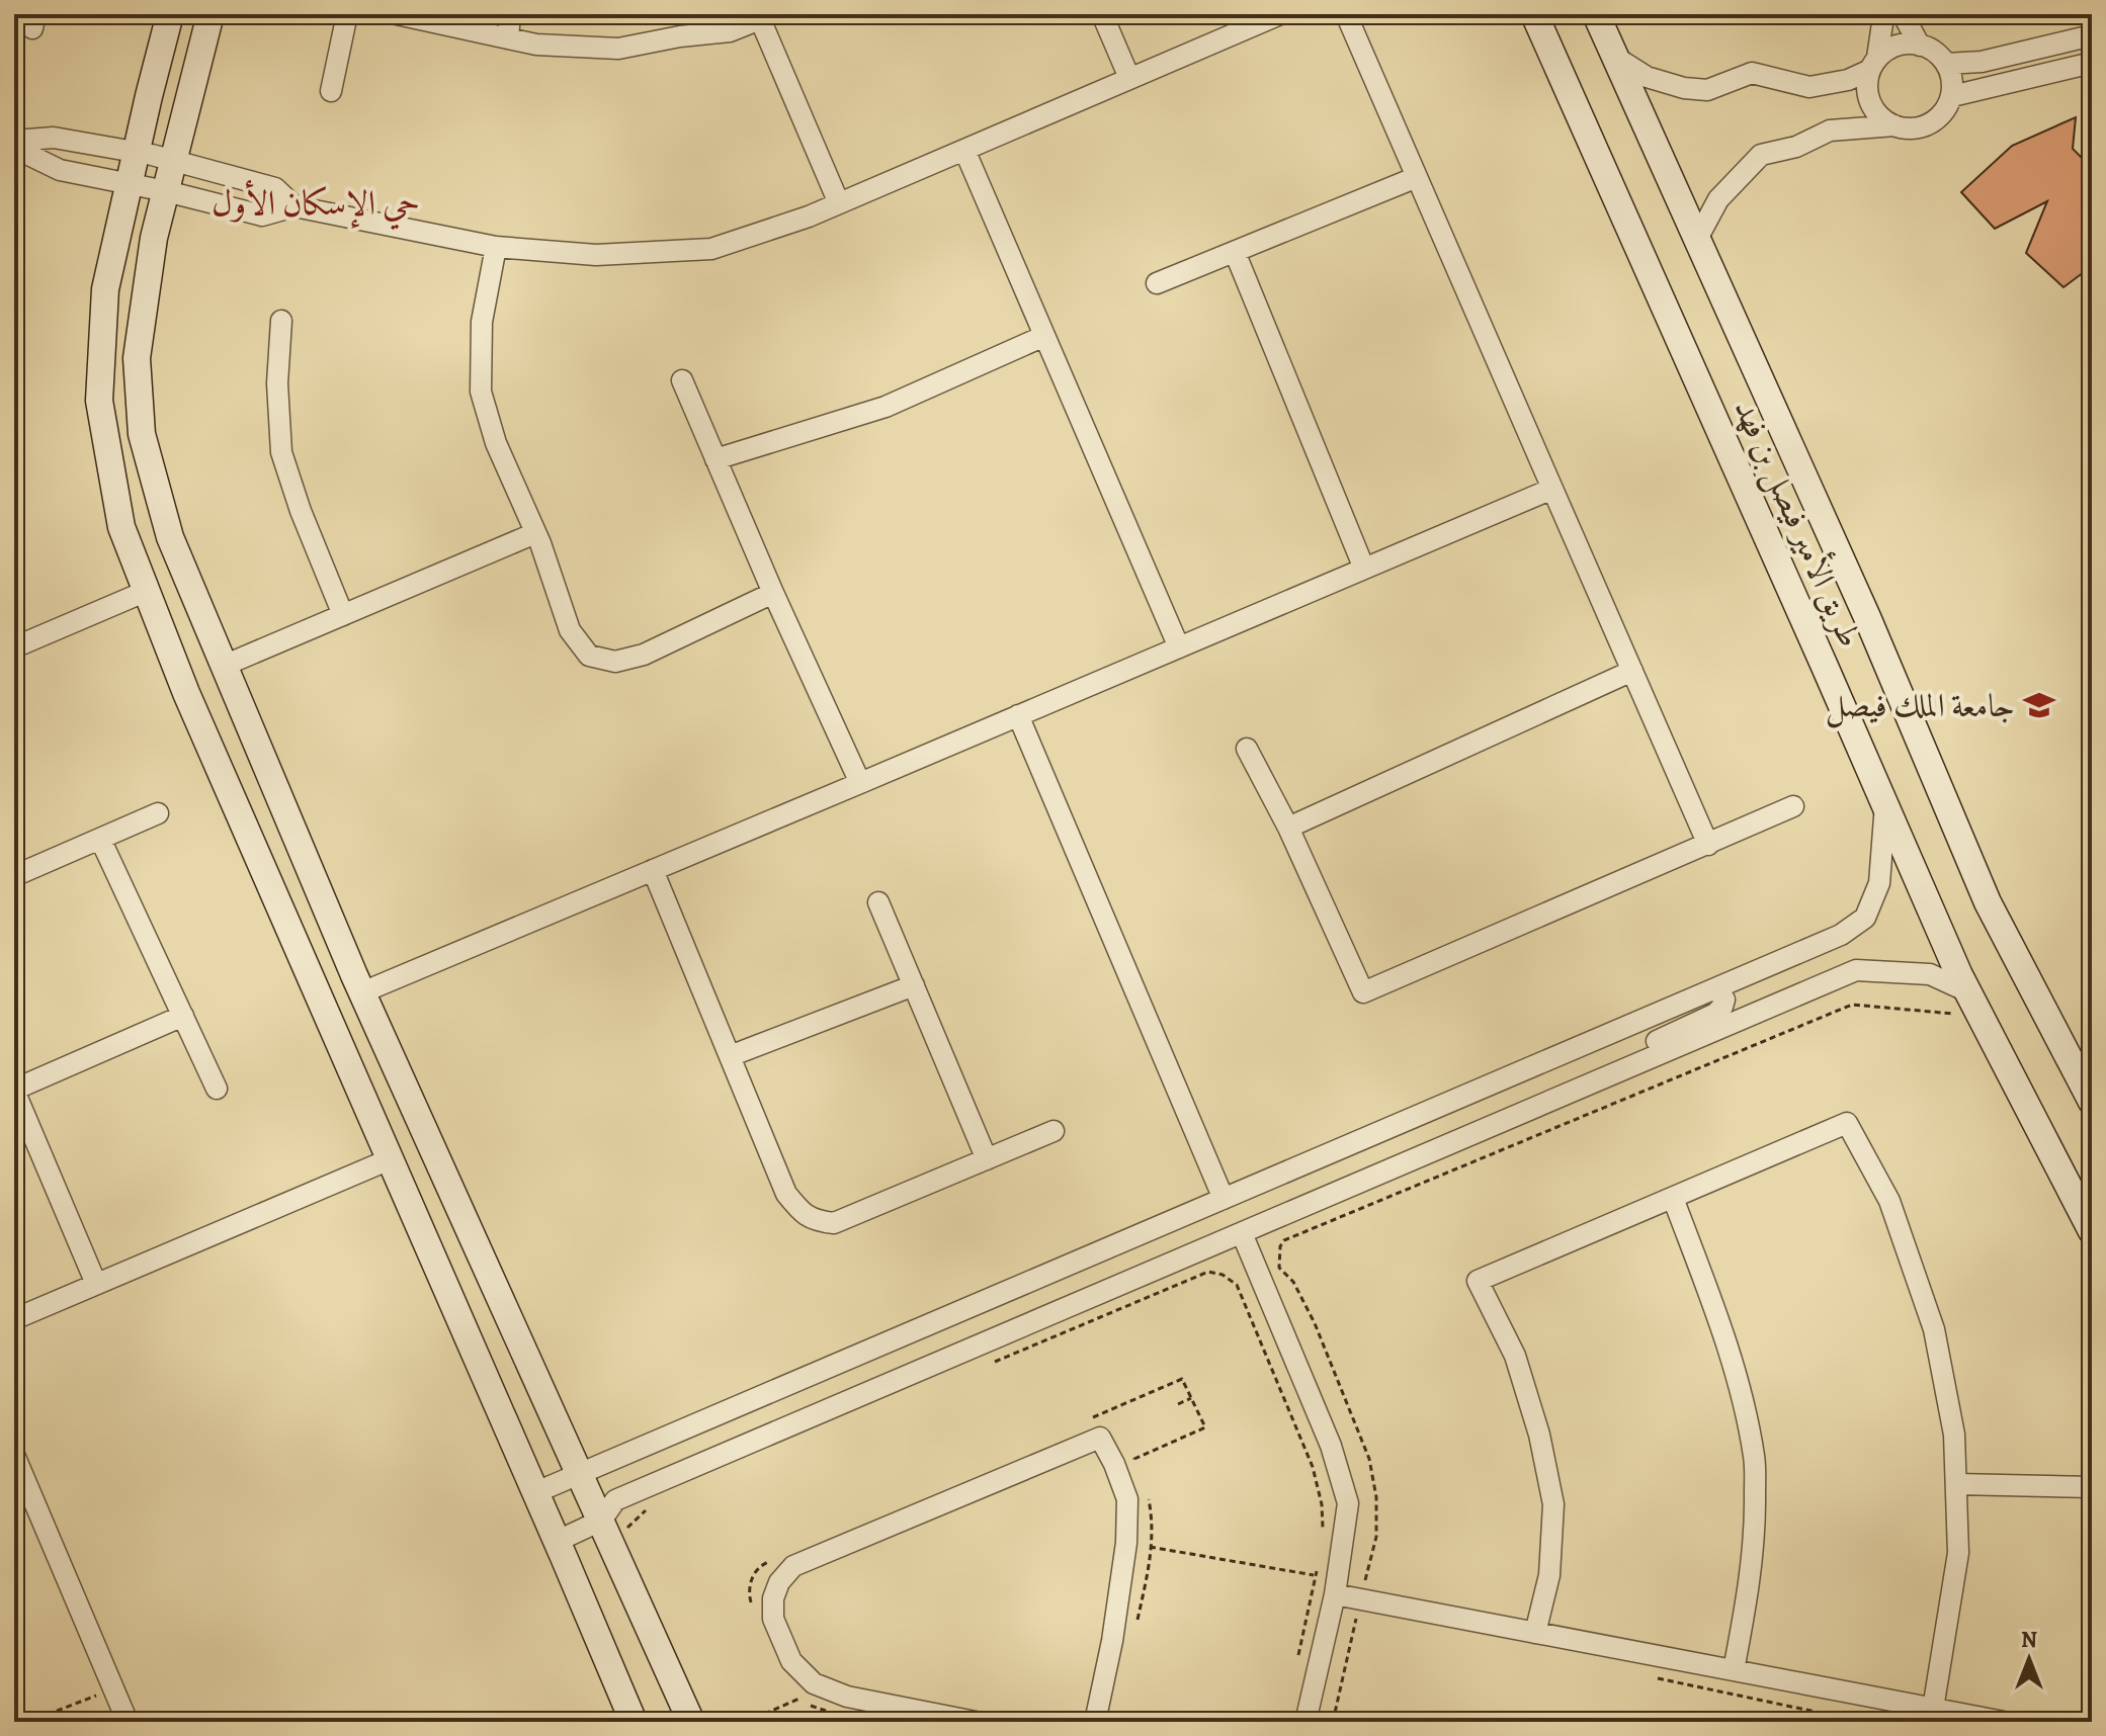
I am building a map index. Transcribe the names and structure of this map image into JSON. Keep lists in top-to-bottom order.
{
  "streets": {
    "main road": ["طريق الأمير فيصل بن فهد"]
  },
  "districts": ["حي الإسكان الأول"],
  "places": {
    "school or university": ["جامعة الملك فيصل"]
  },
  "north": "top"
}
